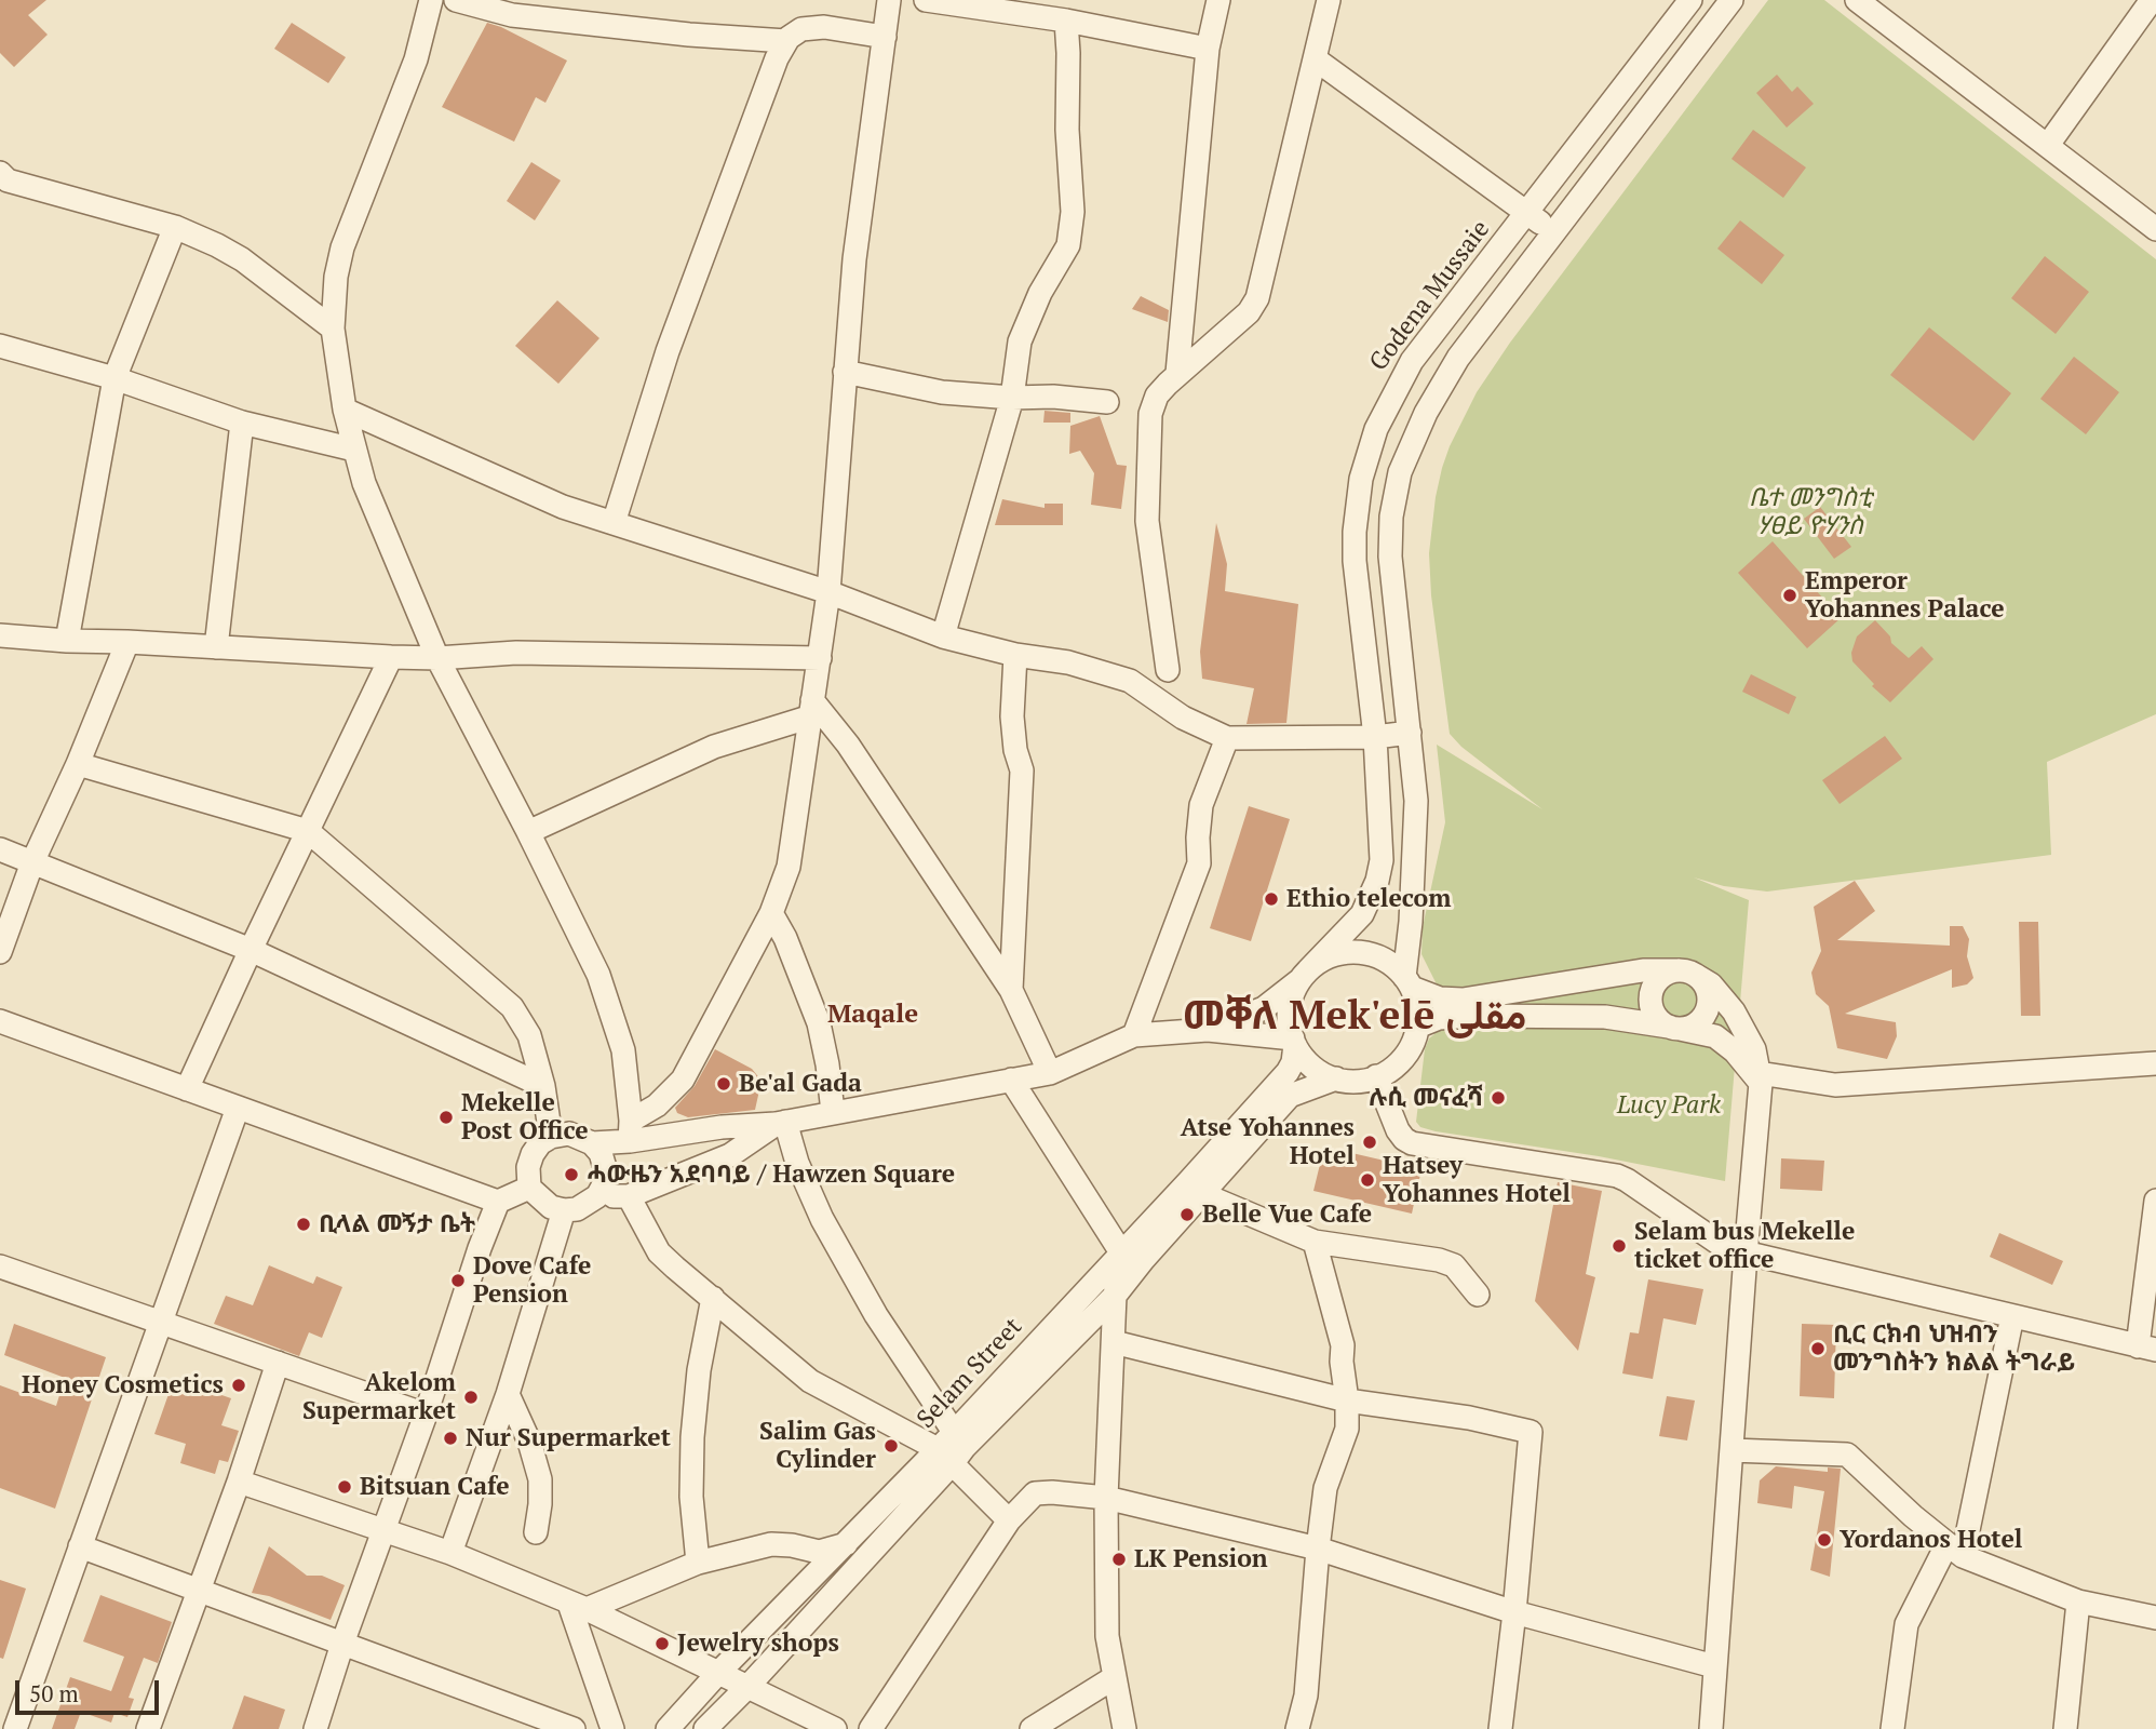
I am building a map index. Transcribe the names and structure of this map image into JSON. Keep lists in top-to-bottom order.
{
  "streets": {
    "street": ["Godena Mussaie", "Selam Street"]
  },
  "crossings": [
    ["Godena Mussaie", "Selam Street"]
  ],
  "districts": ["Maqale", "መቐለ Mek'elē مقلى"],
  "parks": ["ቤተ መንግስቲ ሃፀይ ዮሃንስ", "Lucy Park"],
  "places": [
    "Emperor Yohannes Palace",
    "Ethio telecom",
    "Be'al Gada",
    "ሉሲ መናፈሻ",
    "Mekelle Post Office",
    "Atse Yohannes Hotel",
    "ሓውዜን አደባባይ / Hawzen Square",
    "Hatsey Yohannes Hotel",
    "Belle Vue Cafe",
    "ቢላል መኝታ ቤት",
    "Selam bus Mekelle ticket office",
    "Dove Cafe Pension",
    "ቢር ርክብ ህዝብን መንግስትን ክልል ትግራይ",
    "Honey Cosmetics",
    "Akelom Supermarket",
    "Nur Supermarket",
    "Salim Gas Cylinder",
    "Bitsuan Cafe",
    "Yordanos Hotel",
    "LK Pension",
    "Jewelry shops"
  ],
  "scale_bar": "50 m"
}
